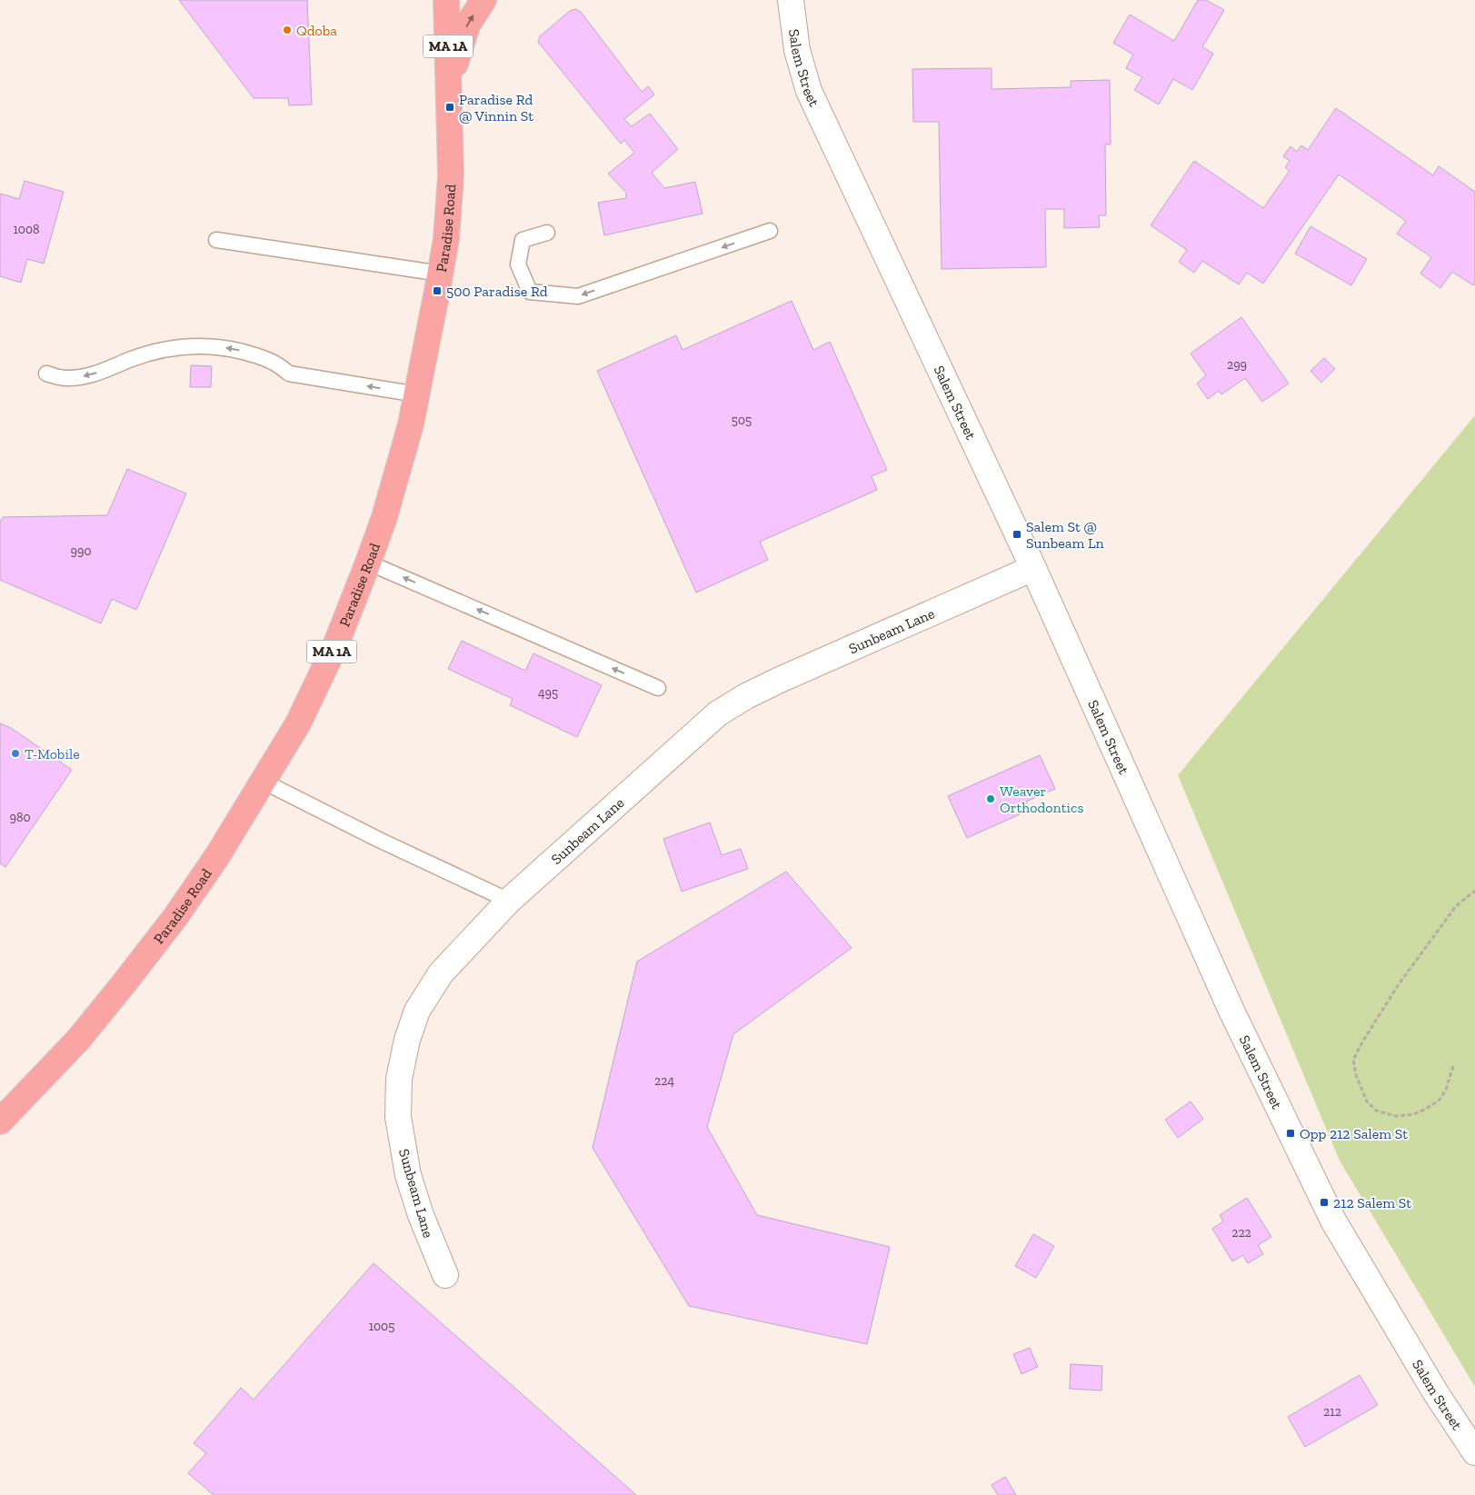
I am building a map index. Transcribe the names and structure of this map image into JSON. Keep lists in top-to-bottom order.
{
  "streets": {
    "highway": ["MA 1A", "Paradise Road"],
    "main road": ["Salem Street", "Sunbeam Lane"]
  },
  "crossings": [
    ["Salem Street", "Sunbeam Lane"]
  ],
  "places": {
    "other": ["Qdoba", "T-Mobile", "Weaver Orthodontics"],
    "transit": [
      "Paradise Rd @ Vinnin St",
      "500 Paradise Rd",
      "Salem St @ Sunbeam Ln",
      "Opp 212 Salem St",
      "212 Salem St"
    ]
  },
  "house_numbers": [
    "1008",
    "299",
    "505",
    "990",
    "495",
    "980",
    "224",
    "222",
    "1005",
    "212"
  ]
}
